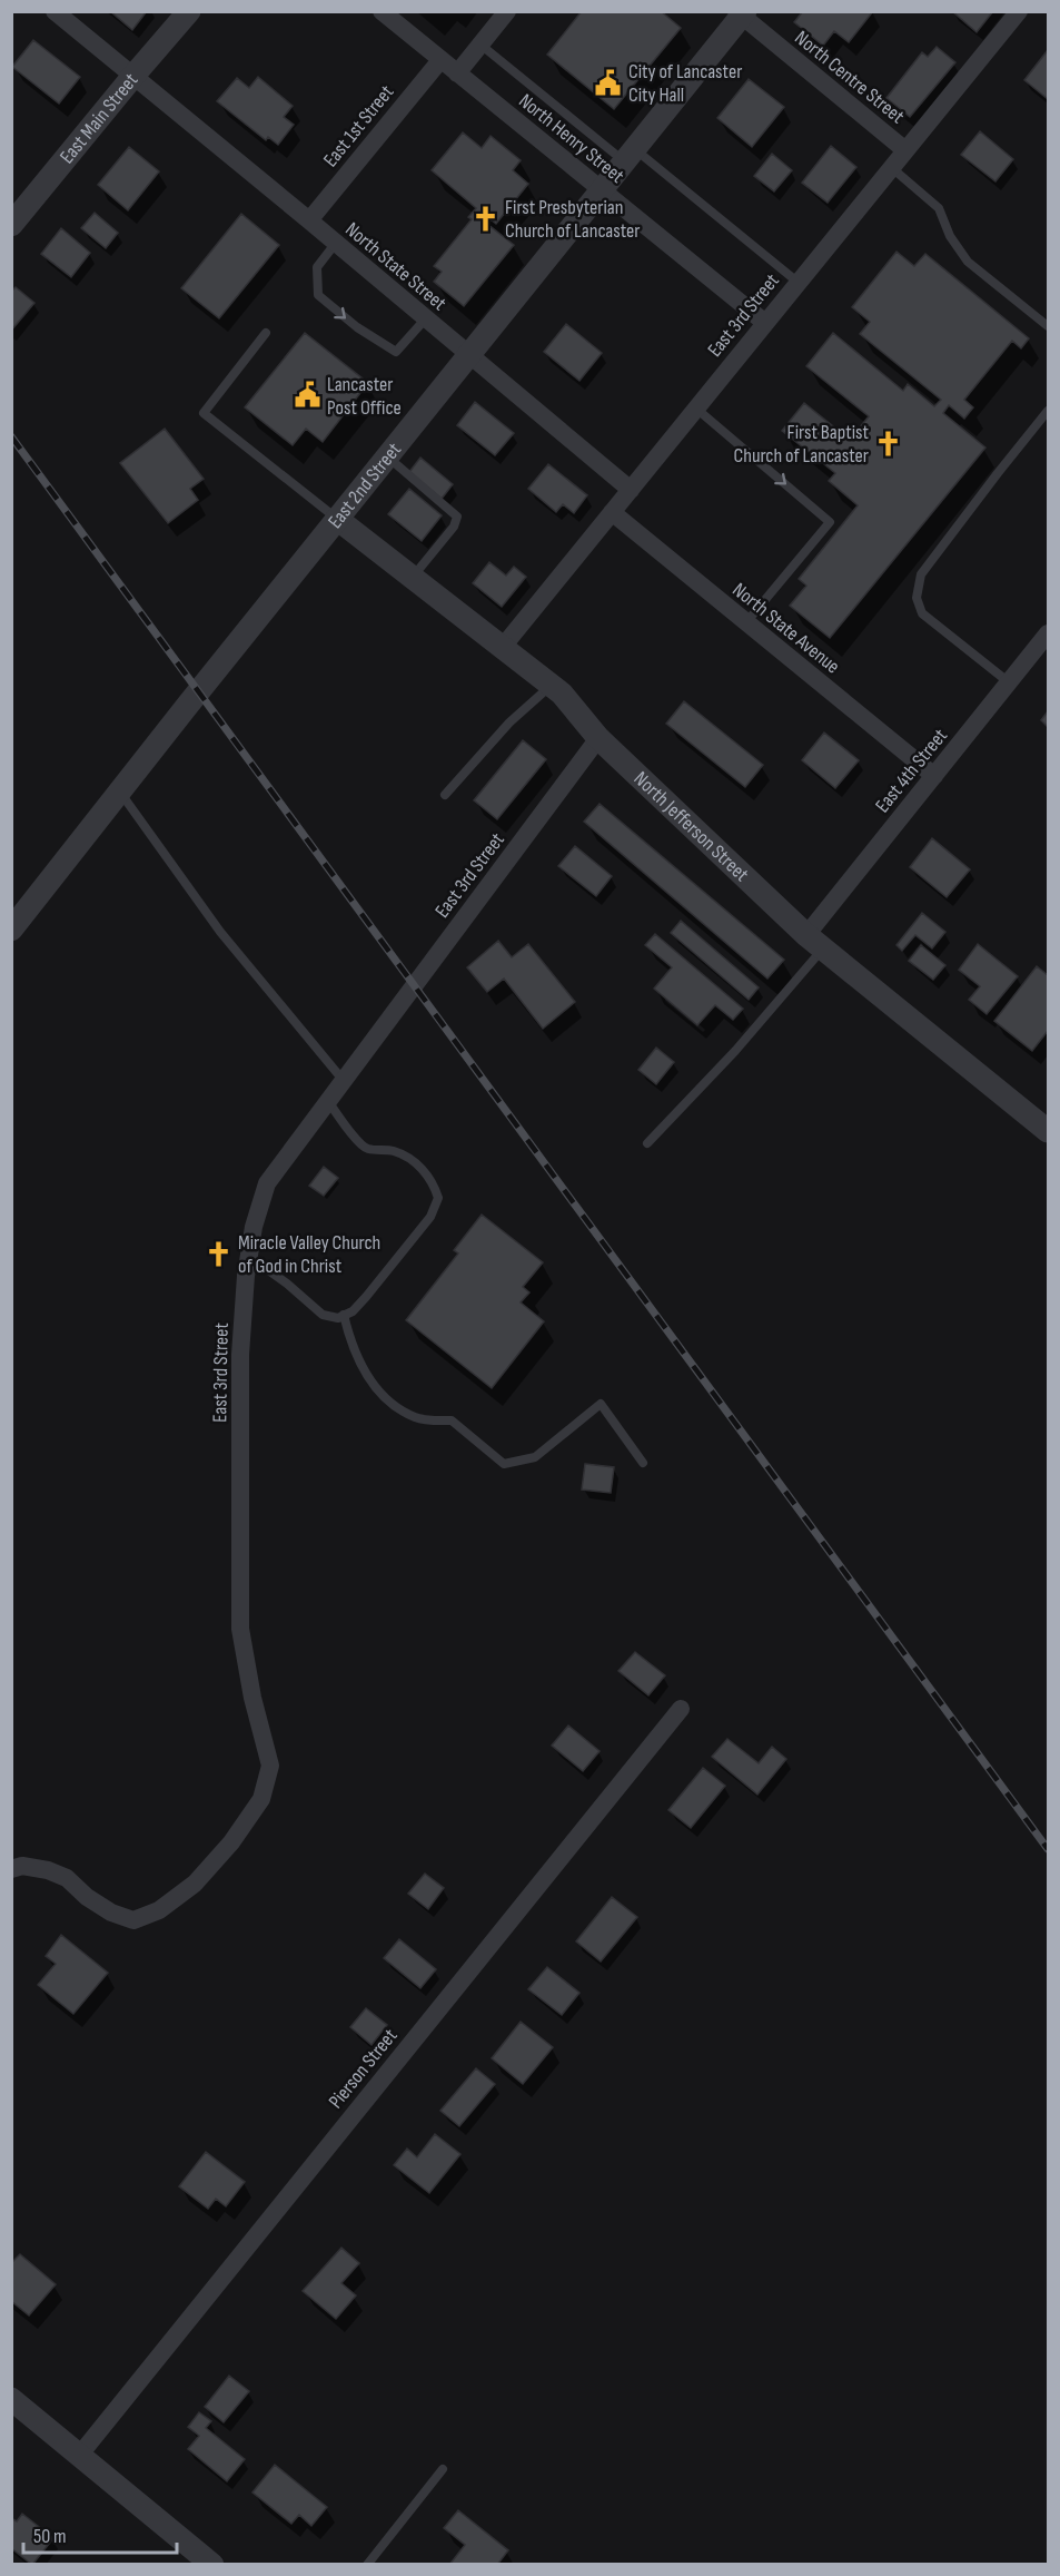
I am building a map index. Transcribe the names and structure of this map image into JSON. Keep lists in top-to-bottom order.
{
  "streets": {
    "street": [
      "North Centre Street",
      "East Main Street",
      "East 1st Street",
      "North Henry Street",
      "North State Street",
      "East 3rd Street",
      "East 2nd Street",
      "North State Avenue",
      "East 4th Street",
      "North Jefferson Street",
      "Pierson Street"
    ]
  },
  "crossings": [
    ["North Centre Street", "East 3rd Street"],
    ["North Centre Street", "East 2nd Street"],
    ["East Main Street", "North State Street"],
    ["East 1st Street", "North Henry Street"],
    ["East 1st Street", "North State Street"],
    ["North Henry Street", "East 3rd Street"],
    ["North Henry Street", "East 2nd Street"],
    ["North State Street", "East 3rd Street"],
    ["North State Street", "East 2nd Street"],
    ["East 3rd Street", "North State Avenue"],
    ["East 3rd Street", "North Jefferson Street"],
    ["East 2nd Street", "North Jefferson Street"],
    ["North State Avenue", "East 4th Street"],
    ["East 4th Street", "North Jefferson Street"]
  ],
  "places": {
    "public building": ["City of Lancaster City Hall", "Lancaster Post Office"],
    "church": ["First Presbyterian Church of Lancaster", "First Baptist Church of Lancaster", "Miracle Valley Church of God in Christ"]
  },
  "scale_bar": "50 m"
}
